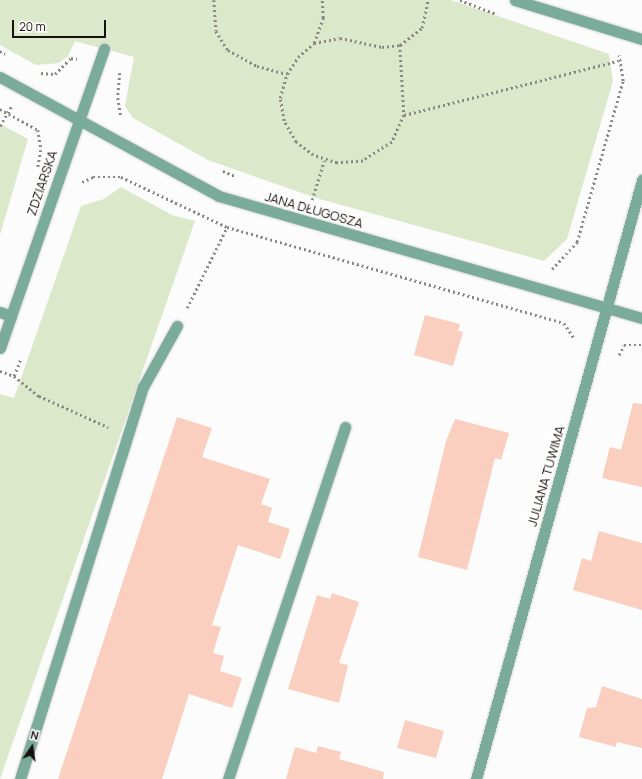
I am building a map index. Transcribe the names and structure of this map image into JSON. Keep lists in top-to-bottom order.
{
  "streets": {
    "street": ["ZDZIARSKA", "JANA DŁUGOSZA", "JULIANA TUWIMA"]
  },
  "crossings": [
    ["ZDZIARSKA", "JANA DŁUGOSZA"],
    ["JANA DŁUGOSZA", "JULIANA TUWIMA"]
  ],
  "scale_bar": "20 m",
  "north": "top"
}
